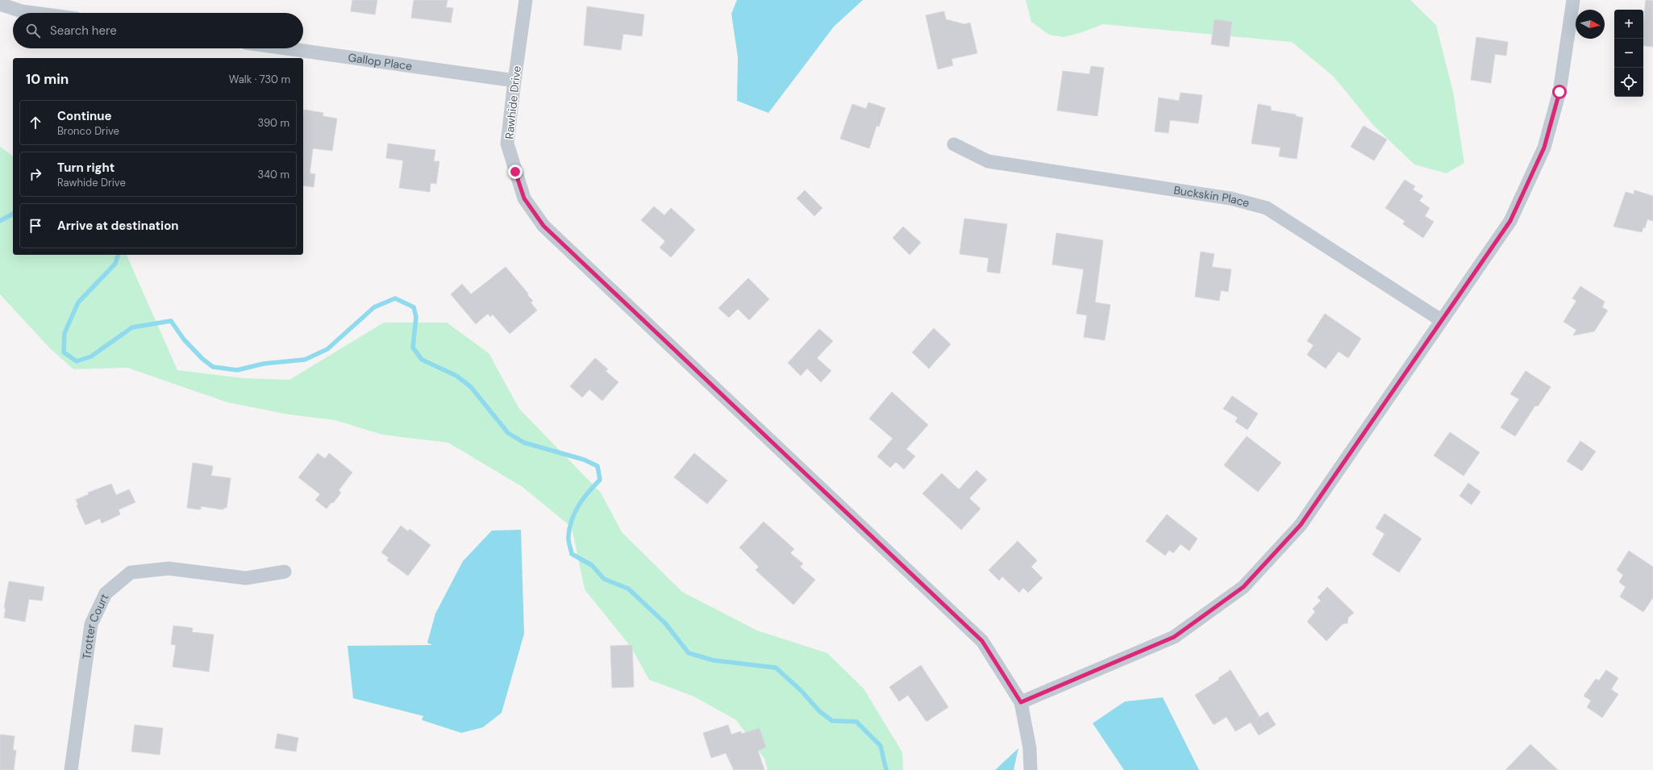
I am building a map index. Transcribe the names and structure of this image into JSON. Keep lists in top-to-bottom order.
{
  "streets": {
    "street": [
      "Gallop Place",
      "Rawhide Drive",
      "Buckskin Place",
      "Trotter Court"
    ]
  },
  "crossings": [
    ["Gallop Place", "Rawhide Drive"]
  ],
  "north": "right",
  "page": {
    "map_buttons": ["+", "−"],
    "search": "Search here",
    "heading": ["10 min", "Walk · 730 m"],
    "list": [
      ["Continue", "Bronco Drive", "390 m"],
      ["Turn right", "Rawhide Drive", "340 m"],
      "Arrive at destination"
    ]
  }
}
